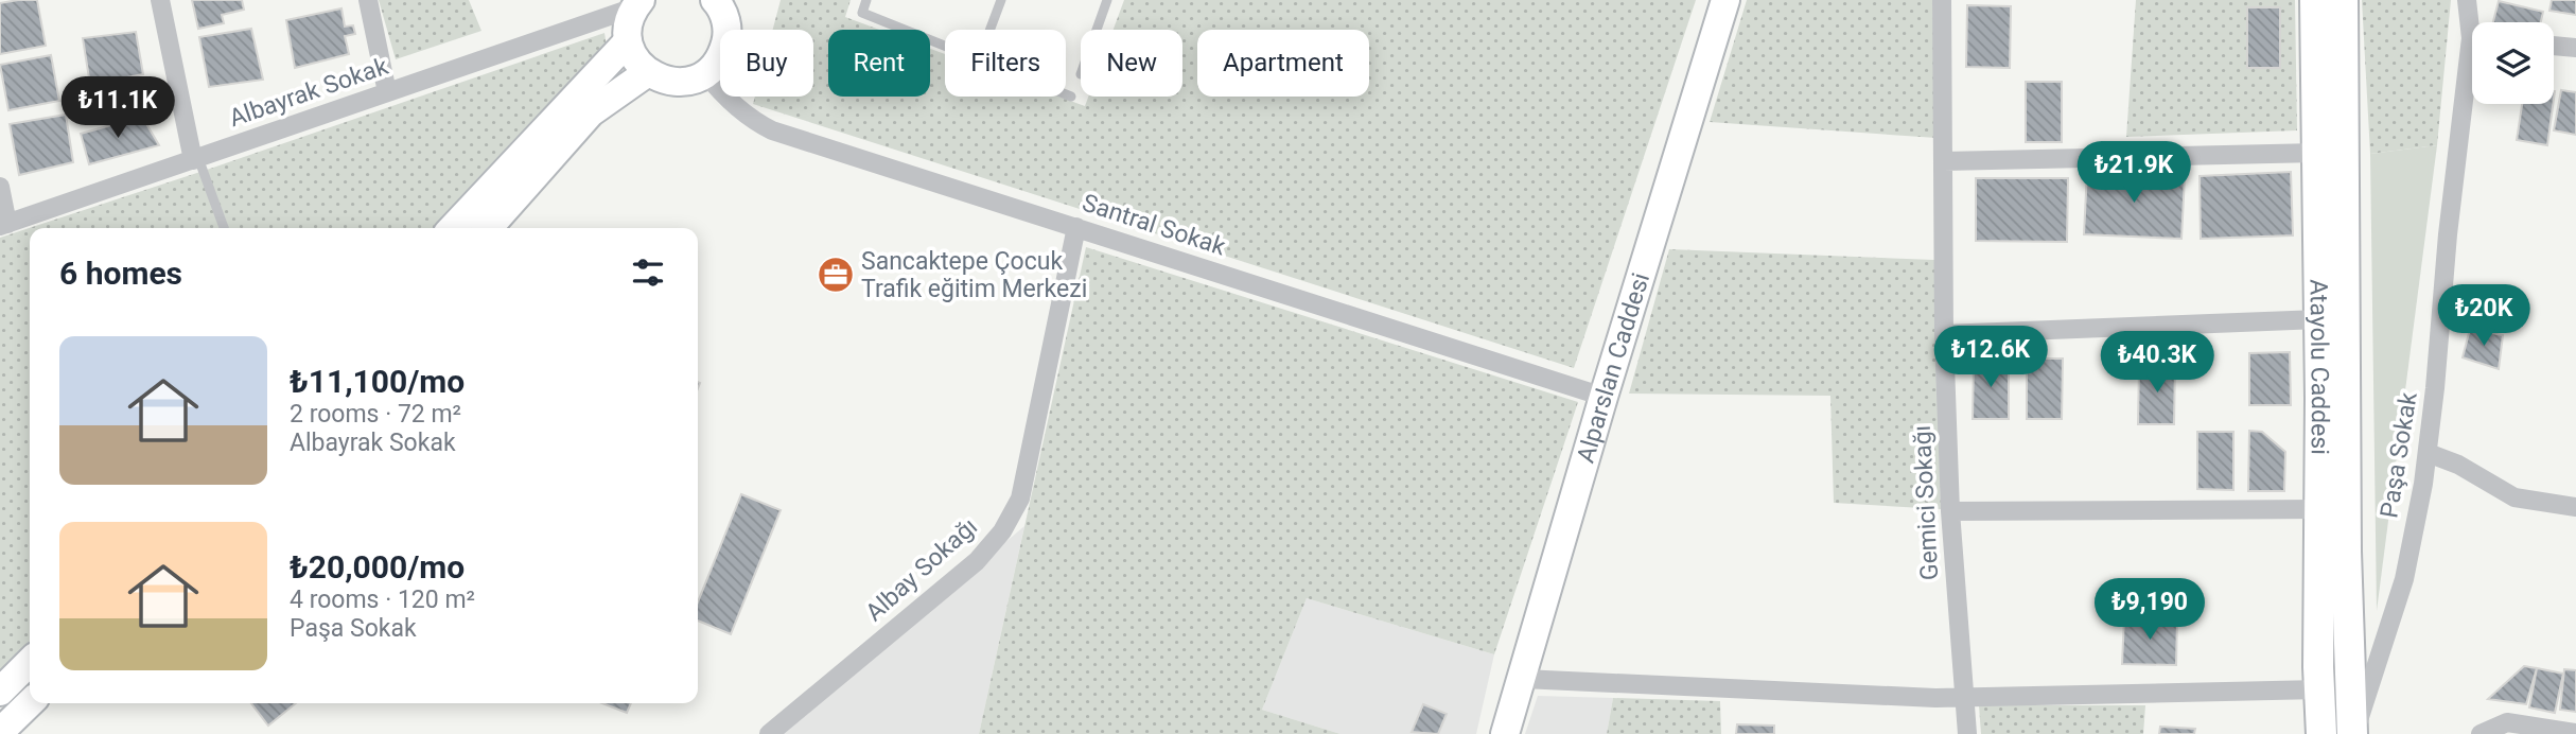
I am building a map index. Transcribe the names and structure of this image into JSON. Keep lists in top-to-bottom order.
{
  "streets": {
    "main road": ["Atayolu Caddesi"],
    "street": [
      "Albayrak Sokak",
      "Santral Sokak",
      "Alparslan Caddesi",
      "Paşa Sokak",
      "Gemici Sokağı",
      "Albay Sokağı"
    ]
  },
  "crossings": [
    ["Santral Sokak", "Alparslan Caddesi"],
    ["Santral Sokak", "Albay Sokağı"],
    ["Atayolu Caddesi", "Paşa Sokak"]
  ],
  "places": {
    "office": ["Sancaktepe Çocuk Trafik eğitim Merkezi"]
  },
  "page": {
    "chip": [
      "Buy",
      "Rent",
      "Filters",
      "New",
      "Apartment"
    ],
    "price": [
      "₺11.1K",
      "₺21.9K",
      "₺20K",
      "₺12.6K",
      "₺40.3K",
      "₺9,190"
    ],
    "heading": "6 homes",
    "list": [
      {
        "name": "₺11,100/mo",
        "note": "2 rooms · 72 m² · Albayrak Sokak"
      },
      {
        "name": "₺20,000/mo",
        "note": "4 rooms · 120 m² · Paşa Sokak"
      }
    ]
  }
}
